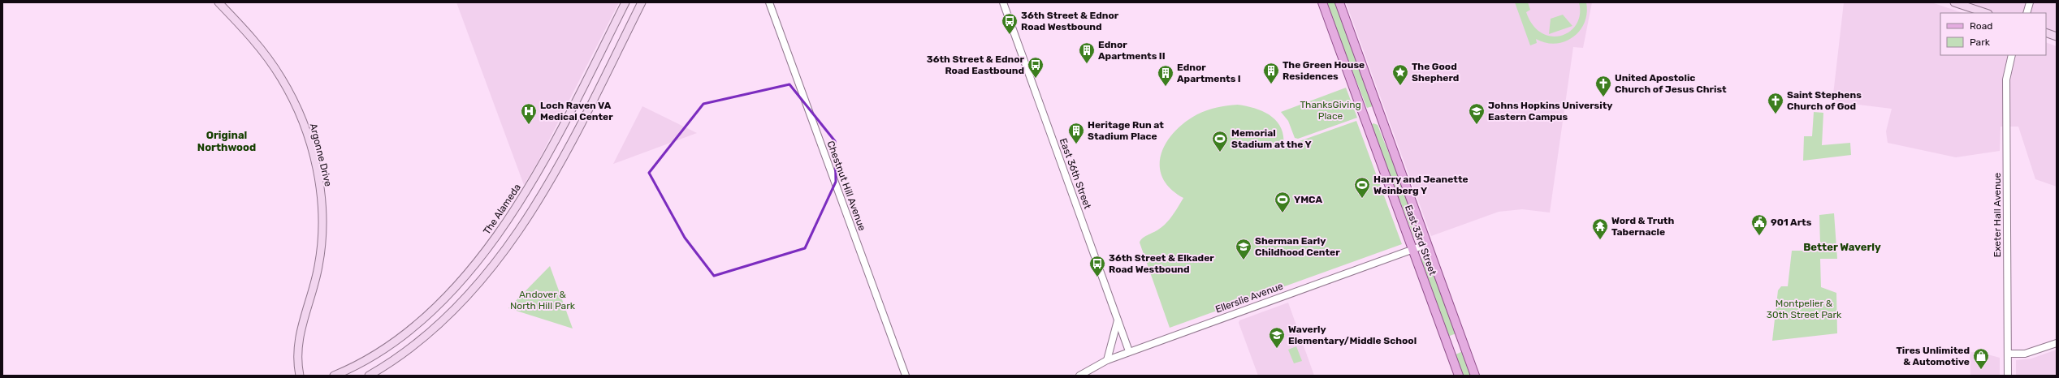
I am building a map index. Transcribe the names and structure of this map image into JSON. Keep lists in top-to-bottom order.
{
  "streets": {
    "main road": ["Argonne Drive", "The Alameda", "East 33rd Street"],
    "street": [
      "East 36th Street",
      "Chestnut Hill Avenue",
      "Exeter Hall Avenue",
      "Ellerslie Avenue"
    ]
  },
  "crossings": [
    ["East 36th Street", "Ellerslie Avenue"],
    ["East 33rd Street", "Ellerslie Avenue"]
  ],
  "districts": ["Original Northwood", "Better Waverly"],
  "parks": ["ThanksGiving Place", "Andover & North Hill Park", "Montpelier & 30th Street Park"],
  "places": {
    "bus stop": ["36th Street & Ednor Road Westbound", "36th Street & Ednor Road Eastbound", "36th Street & Elkader Road Westbound"],
    "building": [
      "Ednor Apartments II",
      "The Green House Residences",
      "Ednor Apartments I",
      "Heritage Run at Stadium Place"
    ],
    "place": ["The Good Shepherd"],
    "church": ["United Apostolic Church of Jesus Christ", "Saint Stephens Church of God"],
    "hospital": ["Loch Raven VA Medical Center"],
    "school or university": ["Johns Hopkins University Eastern Campus", "Sherman Early Childhood Center", "Waverly Elementary/Middle School"],
    "sports": ["Memorial Stadium at the Y", "Harry and Jeanette Weinberg Y", "YMCA"],
    "public building": ["901 Arts"],
    "temple": ["Word & Truth Tabernacle"],
    "shop": ["Tires Unlimited & Automotive"]
  },
  "legend": ["Road", "Park"]
}
